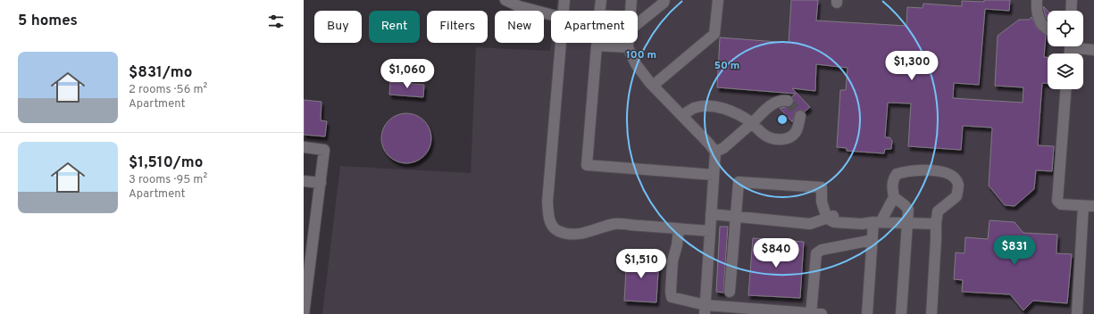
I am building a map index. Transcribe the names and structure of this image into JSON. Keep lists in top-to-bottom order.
{
  "page": {
    "heading": "5 homes",
    "chip": [
      "Buy",
      "Rent",
      "Filters",
      "New",
      "Apartment"
    ],
    "list": [
      {
        "name": "$831/mo",
        "note": "2 rooms · 56 m² · Apartment"
      },
      {
        "name": "$1,510/mo",
        "note": "3 rooms · 95 m² · Apartment"
      }
    ],
    "price": [
      "$1,300",
      "$1,060",
      "$831",
      "$840",
      "$1,510"
    ]
  },
  "rings": ["100 m", "50 m"]
}
